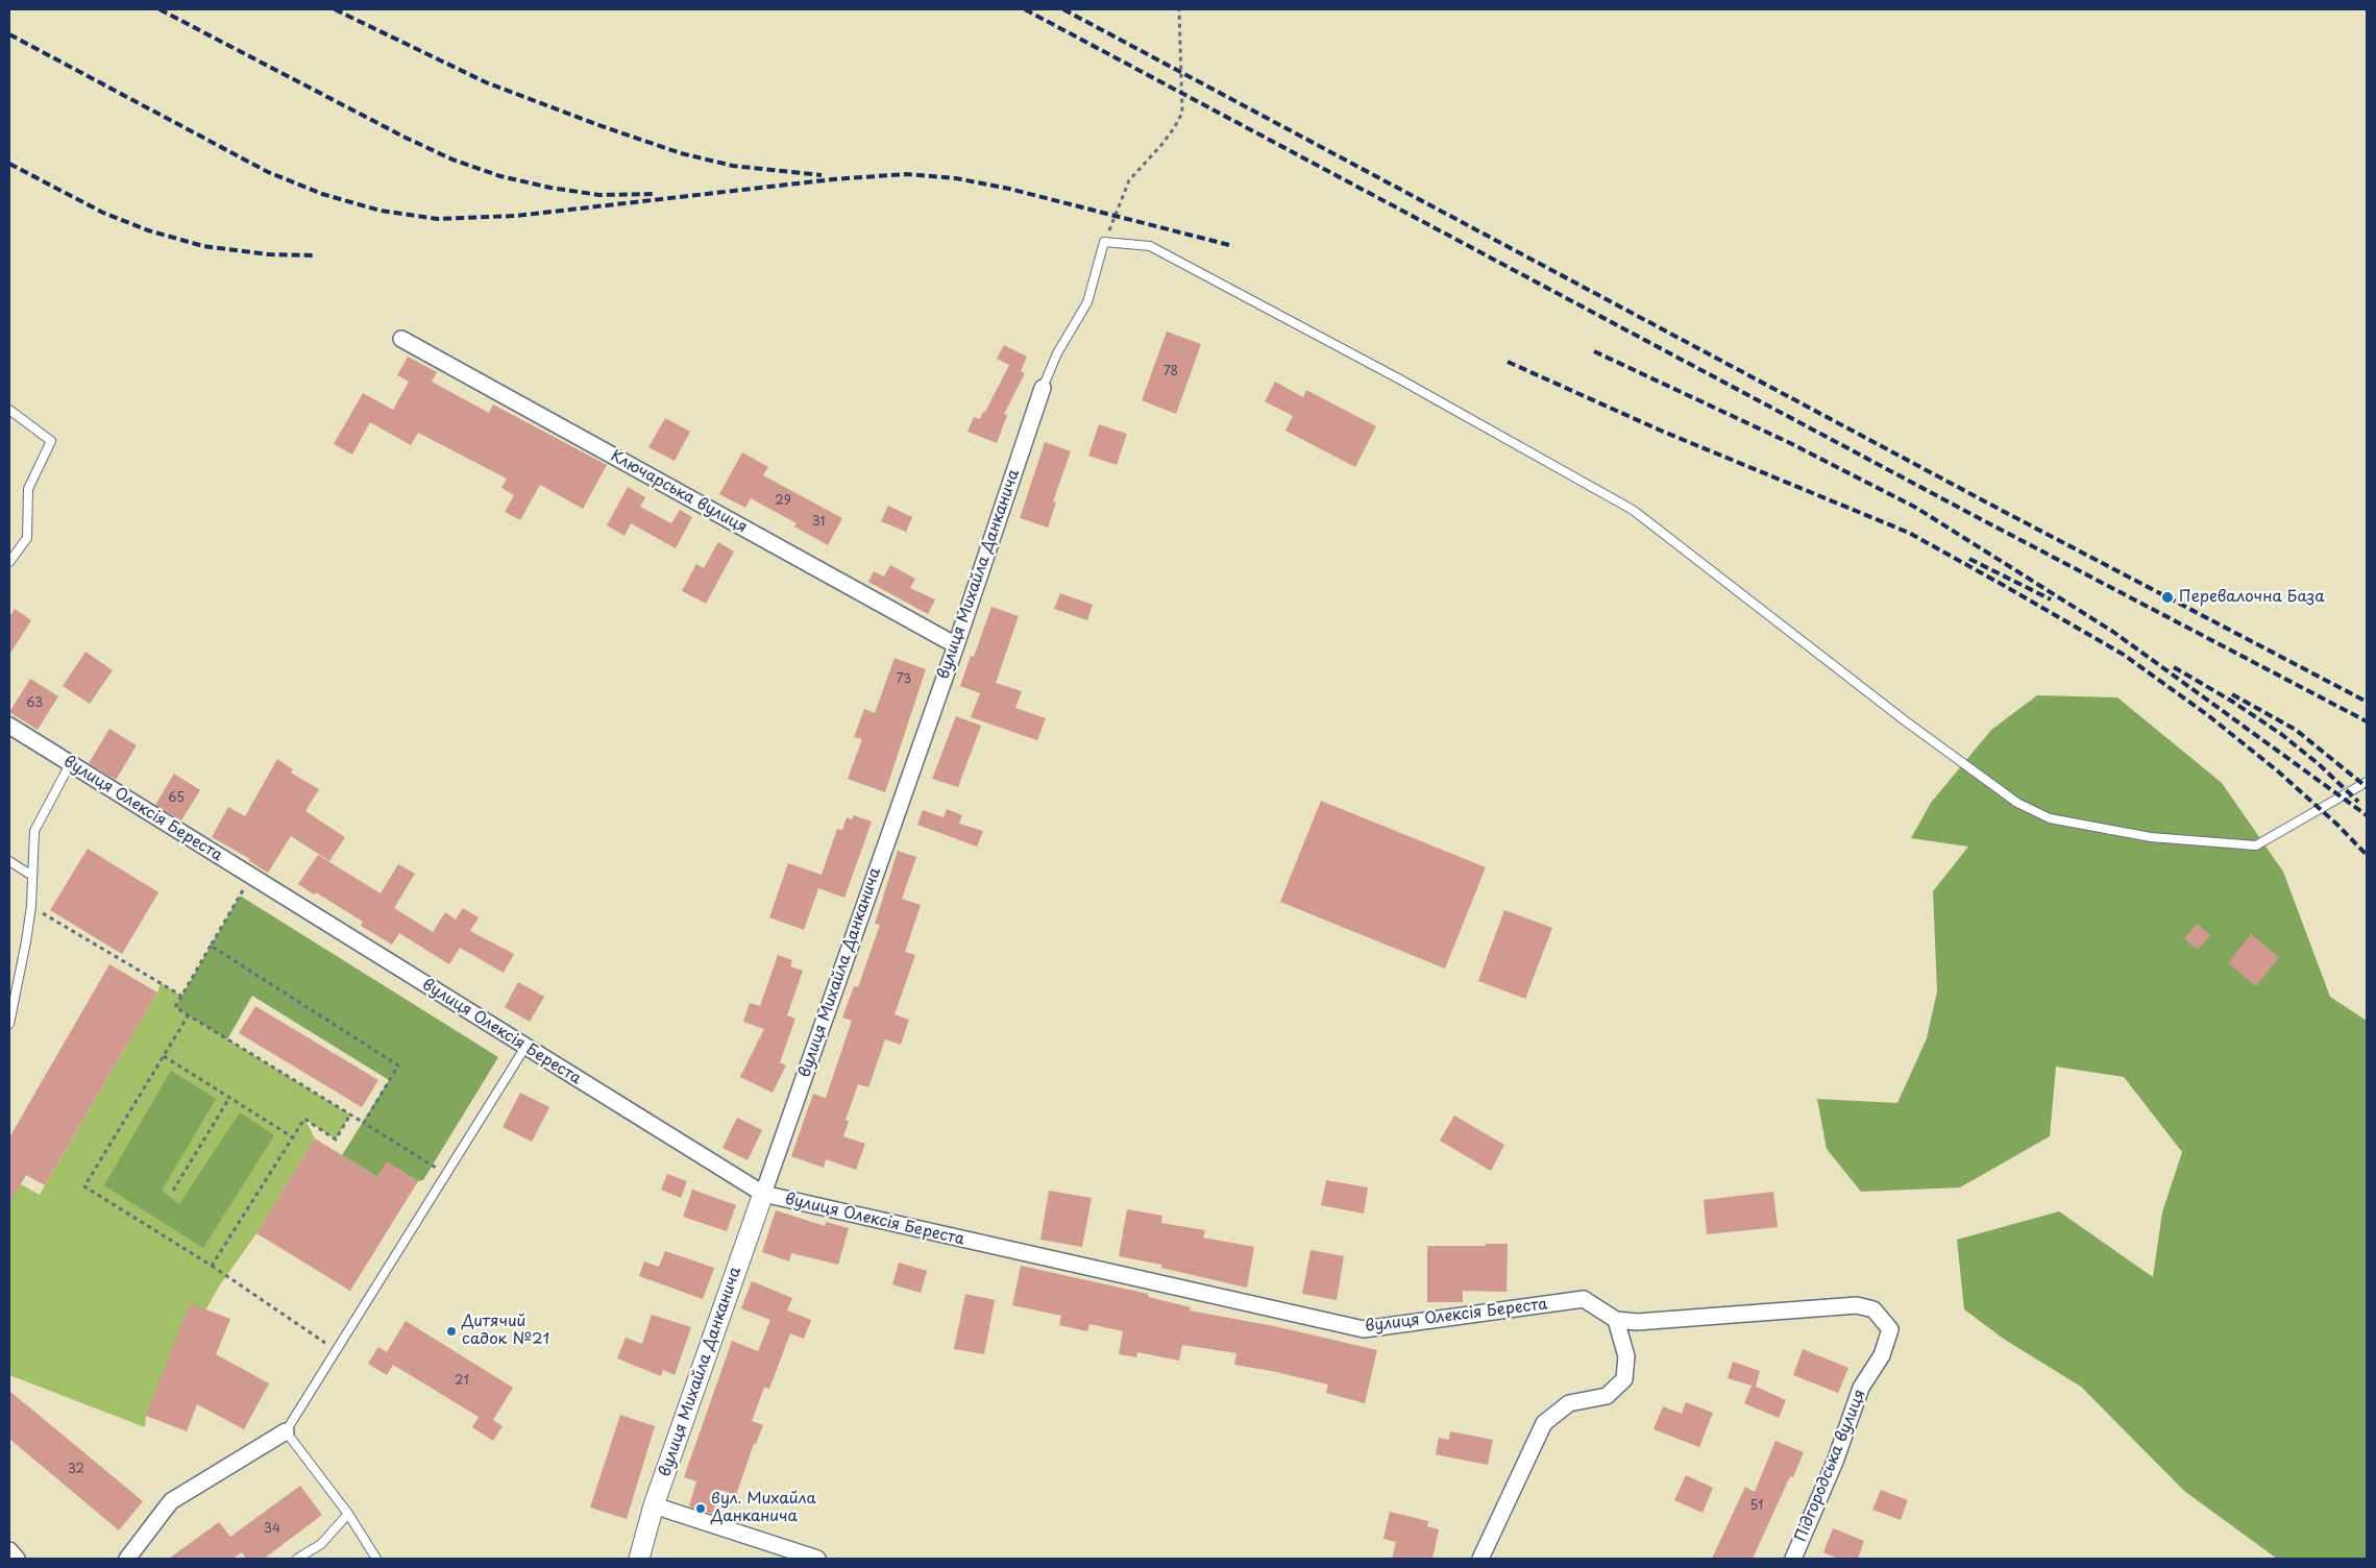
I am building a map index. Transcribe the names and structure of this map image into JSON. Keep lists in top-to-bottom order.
{
  "streets": {
    "street": [
      "Ключарська вулиця",
      "вулиця Михайла Данканича",
      "вулиця Олексія Береста",
      "Підгородська вулиця"
    ]
  },
  "crossings": [
    ["Ключарська вулиця", "вулиця Михайла Данканича"],
    ["вулиця Михайла Данканича", "вулиця Олексія Береста"],
    ["вулиця Олексія Береста", "Підгородська вулиця"]
  ],
  "places": ["Перевалочна База", "Дитячий садок №21", "вул. Михайла Данканича"],
  "house_numbers": [
    "78",
    "29",
    "31",
    "73",
    "63",
    "65",
    "21",
    "32",
    "51",
    "34"
  ]
}
